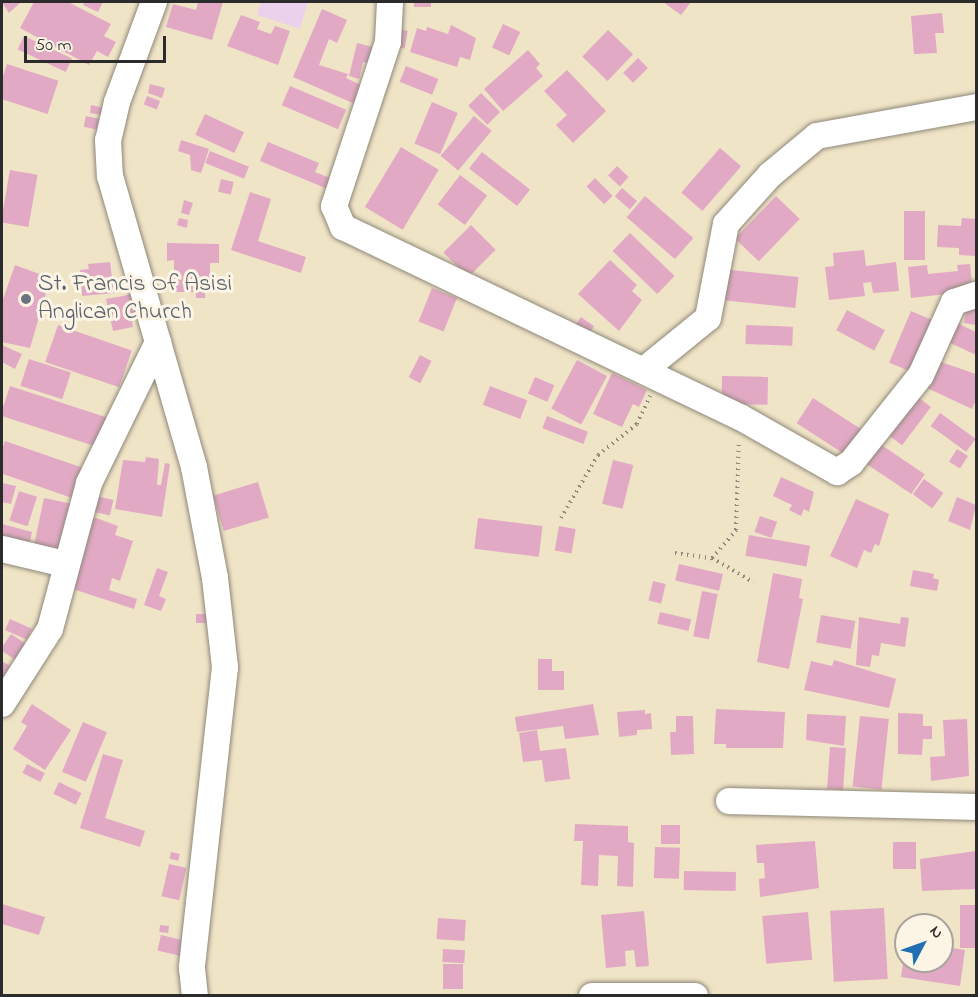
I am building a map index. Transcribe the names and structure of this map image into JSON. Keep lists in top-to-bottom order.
{
  "places": ["St. Francis Of Asisi Anglican Church"],
  "scale_bar": "50 m",
  "north": "top right"
}
